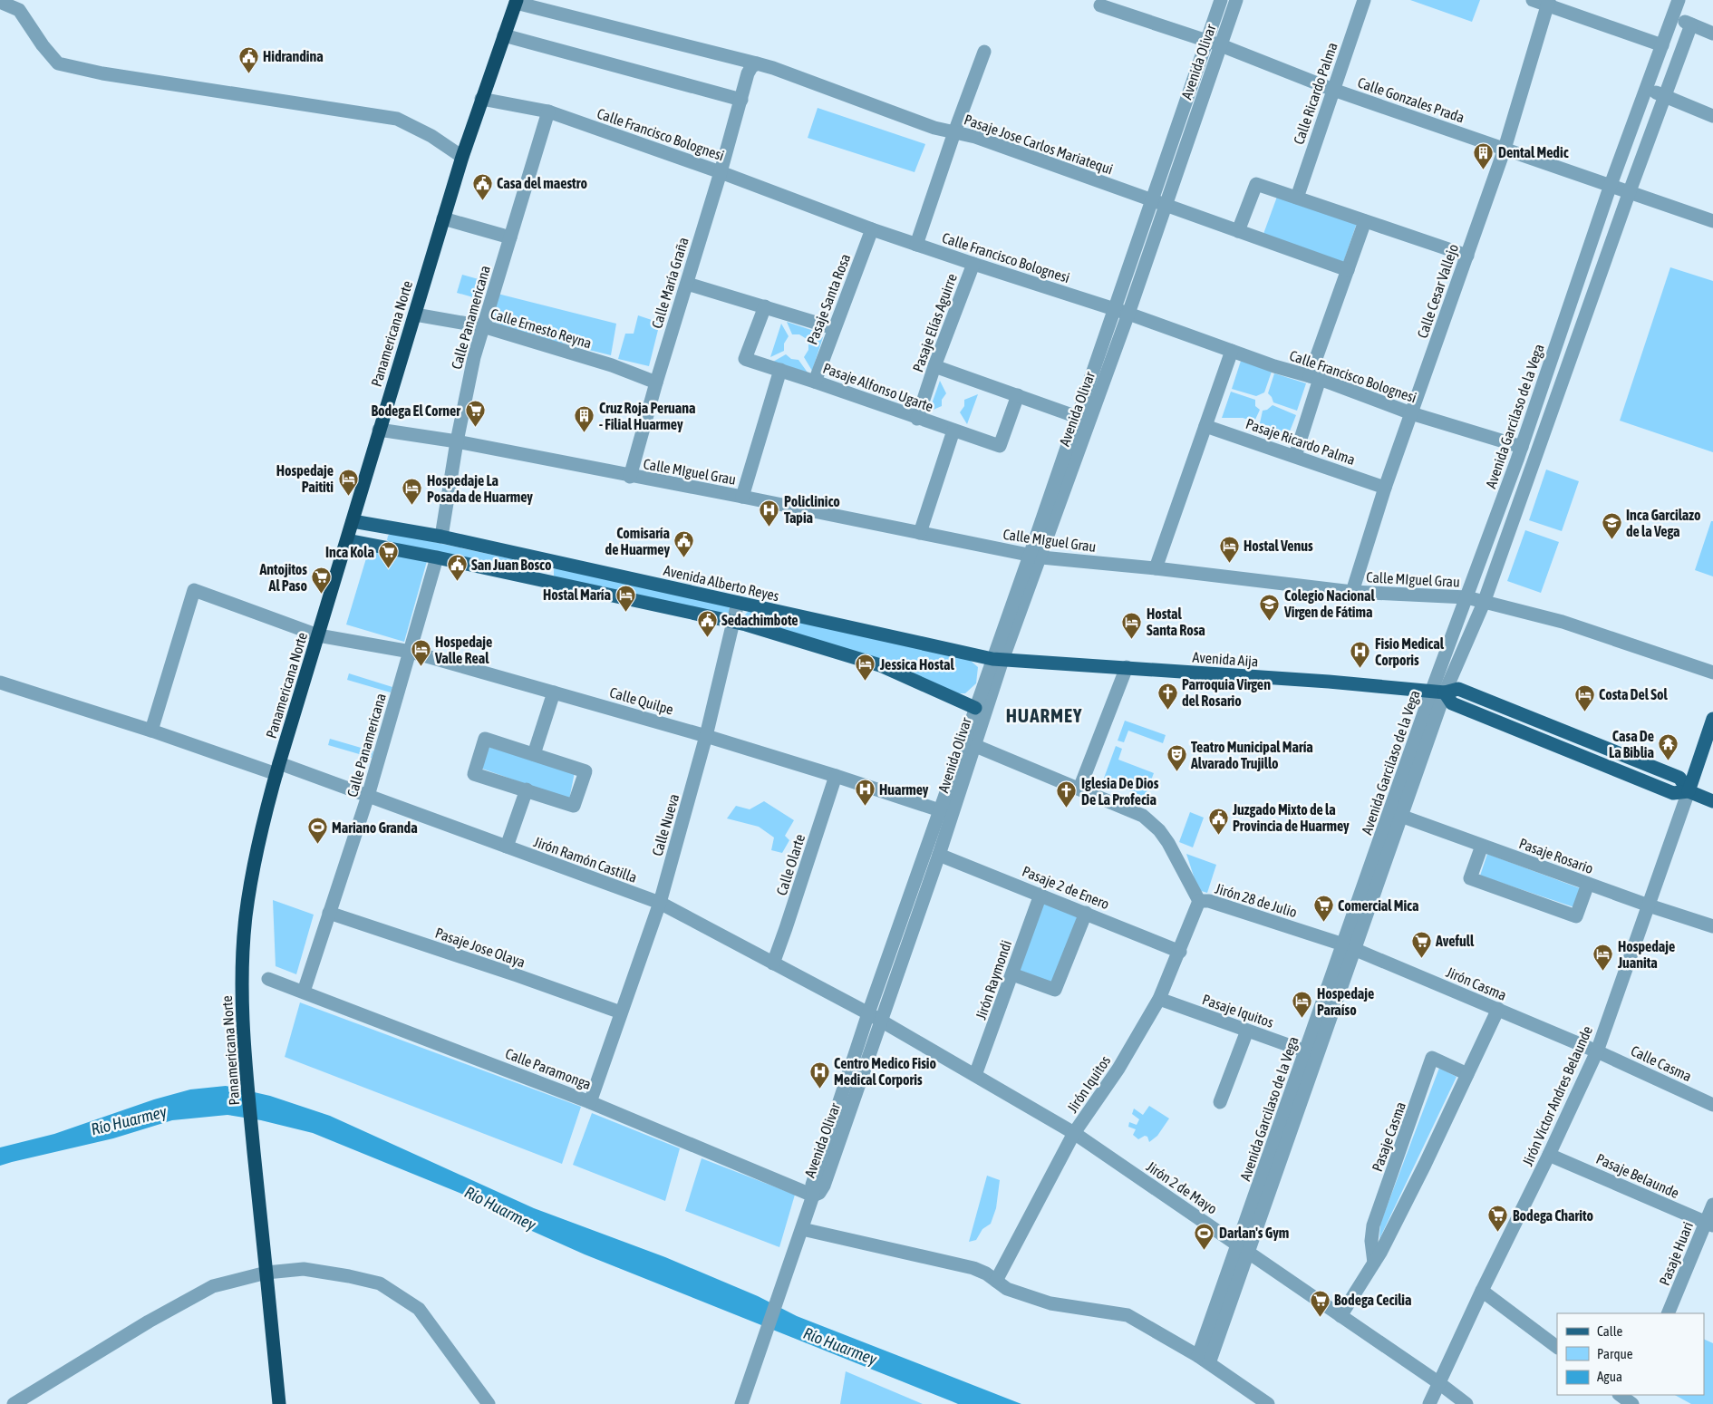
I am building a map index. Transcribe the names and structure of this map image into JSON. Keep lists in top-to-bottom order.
{
  "streets": {
    "highway": ["Panamericana Norte"],
    "main road": ["Avenida Alberto Reyes", "Avenida Aija"],
    "street": [
      "Avenida Olivar",
      "Calle Ricardo Palma",
      "Calle Gonzales Prada",
      "Calle Francisco Bolognesi",
      "Pasaje Jose Carlos Mariatequi",
      "Calle María Graña",
      "Calle Cesar Vallejo",
      "Pasaje Santa Rosa",
      "Calle Panamericana",
      "Pasaje Elías Aguirre",
      "Calle Ernesto Reyna",
      "Pasaje Alfonso Ugarte",
      "Avenida Garcilaso de la Vega",
      "Pasaje Ricardo Palma",
      "Calle MIguel Grau",
      "Calle Quilpe",
      "Calle Nueva",
      "Pasaje Rosario",
      "Jirón Ramón Castilla",
      "Calle Olarte",
      "Pasaje 2 de Enero",
      "Jirón 28 de Julio",
      "Pasaje Jose Olaya",
      "Jirón Raymondi",
      "Jirón Casma",
      "Pasaje Iquitos",
      "Calle Casma",
      "Calle Paramonga",
      "Jirón Iquitos",
      "Jirón Victor Andres Belaunde",
      "Pasaje Casma",
      "Pasaje Belaunde",
      "Jirón 2 de Mayo",
      "Pasaje Huari"
    ]
  },
  "crossings": [
    ["Avenida Olivar", "Calle Gonzales Prada"],
    ["Avenida Olivar", "Calle Francisco Bolognesi"],
    ["Avenida Olivar", "Pasaje Jose Carlos Mariatequi"],
    ["Avenida Olivar", "Calle MIguel Grau"],
    ["Avenida Olivar", "Avenida Alberto Reyes"],
    ["Avenida Olivar", "Avenida Aija"],
    ["Avenida Olivar", "Calle Quilpe"],
    ["Avenida Olivar", "Jirón Ramón Castilla"],
    ["Avenida Olivar", "Pasaje 2 de Enero"],
    ["Avenida Olivar", "Jirón 28 de Julio"],
    ["Avenida Olivar", "Calle Paramonga"],
    ["Avenida Olivar", "Jirón 2 de Mayo"],
    ["Calle Ricardo Palma", "Calle Gonzales Prada"],
    ["Calle Gonzales Prada", "Calle Cesar Vallejo"],
    ["Calle Gonzales Prada", "Avenida Garcilaso de la Vega"],
    ["Calle Francisco Bolognesi", "Calle María Graña"],
    ["Calle Francisco Bolognesi", "Calle Cesar Vallejo"],
    ["Calle Francisco Bolognesi", "Pasaje Santa Rosa"],
    ["Calle Francisco Bolognesi", "Calle Panamericana"],
    ["Calle Francisco Bolognesi", "Pasaje Elías Aguirre"],
    ["Calle Francisco Bolognesi", "Panamericana Norte"],
    ["Calle Francisco Bolognesi", "Avenida Garcilaso de la Vega"],
    ["Pasaje Jose Carlos Mariatequi", "Panamericana Norte"],
    ["Calle María Graña", "Calle Ernesto Reyna"],
    ["Calle María Graña", "Calle MIguel Grau"],
    ["Calle Cesar Vallejo", "Pasaje Ricardo Palma"],
    ["Calle Cesar Vallejo", "Calle MIguel Grau"],
    ["Pasaje Santa Rosa", "Pasaje Alfonso Ugarte"],
    ["Calle Panamericana", "Calle Ernesto Reyna"],
    ["Calle Panamericana", "Calle MIguel Grau"],
    ["Calle Panamericana", "Avenida Alberto Reyes"],
    ["Calle Panamericana", "Calle Quilpe"],
    ["Calle Panamericana", "Jirón Ramón Castilla"],
    ["Calle Panamericana", "Pasaje Jose Olaya"],
    ["Calle Panamericana", "Calle Paramonga"],
    ["Pasaje Elías Aguirre", "Pasaje Alfonso Ugarte"],
    ["Calle Ernesto Reyna", "Panamericana Norte"],
    ["Panamericana Norte", "Calle MIguel Grau"],
    ["Panamericana Norte", "Avenida Alberto Reyes"],
    ["Panamericana Norte", "Calle Quilpe"],
    ["Panamericana Norte", "Jirón Ramón Castilla"],
    ["Avenida Garcilaso de la Vega", "Calle MIguel Grau"],
    ["Avenida Garcilaso de la Vega", "Avenida Aija"],
    ["Avenida Garcilaso de la Vega", "Pasaje Rosario"],
    ["Avenida Garcilaso de la Vega", "Jirón 28 de Julio"],
    ["Avenida Garcilaso de la Vega", "Jirón Casma"],
    ["Avenida Garcilaso de la Vega", "Pasaje Iquitos"],
    ["Avenida Garcilaso de la Vega", "Jirón 2 de Mayo"],
    ["Avenida Alberto Reyes", "Avenida Aija"],
    ["Avenida Alberto Reyes", "Calle Nueva"],
    ["Avenida Aija", "Jirón Victor Andres Belaunde"],
    ["Calle Quilpe", "Calle Nueva"],
    ["Calle Quilpe", "Jirón Ramón Castilla"],
    ["Calle Quilpe", "Calle Olarte"],
    ["Calle Nueva", "Jirón Ramón Castilla"],
    ["Calle Nueva", "Pasaje Jose Olaya"],
    ["Calle Nueva", "Calle Paramonga"],
    ["Pasaje Rosario", "Jirón Victor Andres Belaunde"],
    ["Jirón Ramón Castilla", "Calle Olarte"],
    ["Jirón Ramón Castilla", "Jirón 2 de Mayo"],
    ["Pasaje 2 de Enero", "Jirón Raymondi"],
    ["Pasaje 2 de Enero", "Jirón Iquitos"],
    ["Jirón 28 de Julio", "Jirón Casma"],
    ["Jirón 28 de Julio", "Jirón Iquitos"],
    ["Jirón Raymondi", "Jirón 2 de Mayo"],
    ["Jirón Casma", "Calle Casma"],
    ["Jirón Casma", "Jirón Victor Andres Belaunde"],
    ["Pasaje Iquitos", "Jirón Iquitos"],
    ["Calle Casma", "Jirón Victor Andres Belaunde"],
    ["Jirón Iquitos", "Jirón 2 de Mayo"],
    ["Jirón Victor Andres Belaunde", "Pasaje Belaunde"],
    ["Jirón Victor Andres Belaunde", "Jirón 2 de Mayo"],
    ["Pasaje Belaunde", "Pasaje Huari"]
  ],
  "districts": ["HUARMEY"],
  "water": ["Río Huarmey"],
  "places": {
    "public building": [
      "Hidrandina",
      "Casa del maestro",
      "Comisaría de Huarmey",
      "San Juan Bosco",
      "Sedachimbote",
      "Juzgado Mixto de la Provincia de Huarmey"
    ],
    "building": ["Dental Medic", "Cruz Roja Peruana - Filial Huarmey"],
    "supermarket": [
      "Bodega El Corner",
      "Inca Kola",
      "Antojitos Al Paso",
      "Comercial Mica",
      "Avefull",
      "Bodega Charito",
      "Bodega Cecilia"
    ],
    "hotel": [
      "Hospedaje Paititi",
      "Hospedaje La Posada de Huarmey",
      "Hostal Venus",
      "Hostal María",
      "Hostal Santa Rosa",
      "Hospedaje Valle Real",
      "Jessica Hostal",
      "Costa Del Sol",
      "Hospedaje Juanita",
      "Hospedaje Paraíso"
    ],
    "hospital": [
      "Policlinico Tapia",
      "Fisio Medical Corporis",
      "Huarmey",
      "Centro Medico Fisio Medical Corporis"
    ],
    "school or university": ["Inca Garcilazo de la Vega", "Colegio Nacional Virgen de Fátima"],
    "church": ["Parroquia Virgen del Rosario", "Iglesia De Dios De La Profecia"],
    "temple": ["Casa De La Biblia"],
    "theatre": ["Teatro Municipal María Alvarado Trujillo"],
    "sports": ["Mariano Granda", "Darlan's Gym"]
  },
  "legend": ["Calle", "Parque", "Agua"]
}
